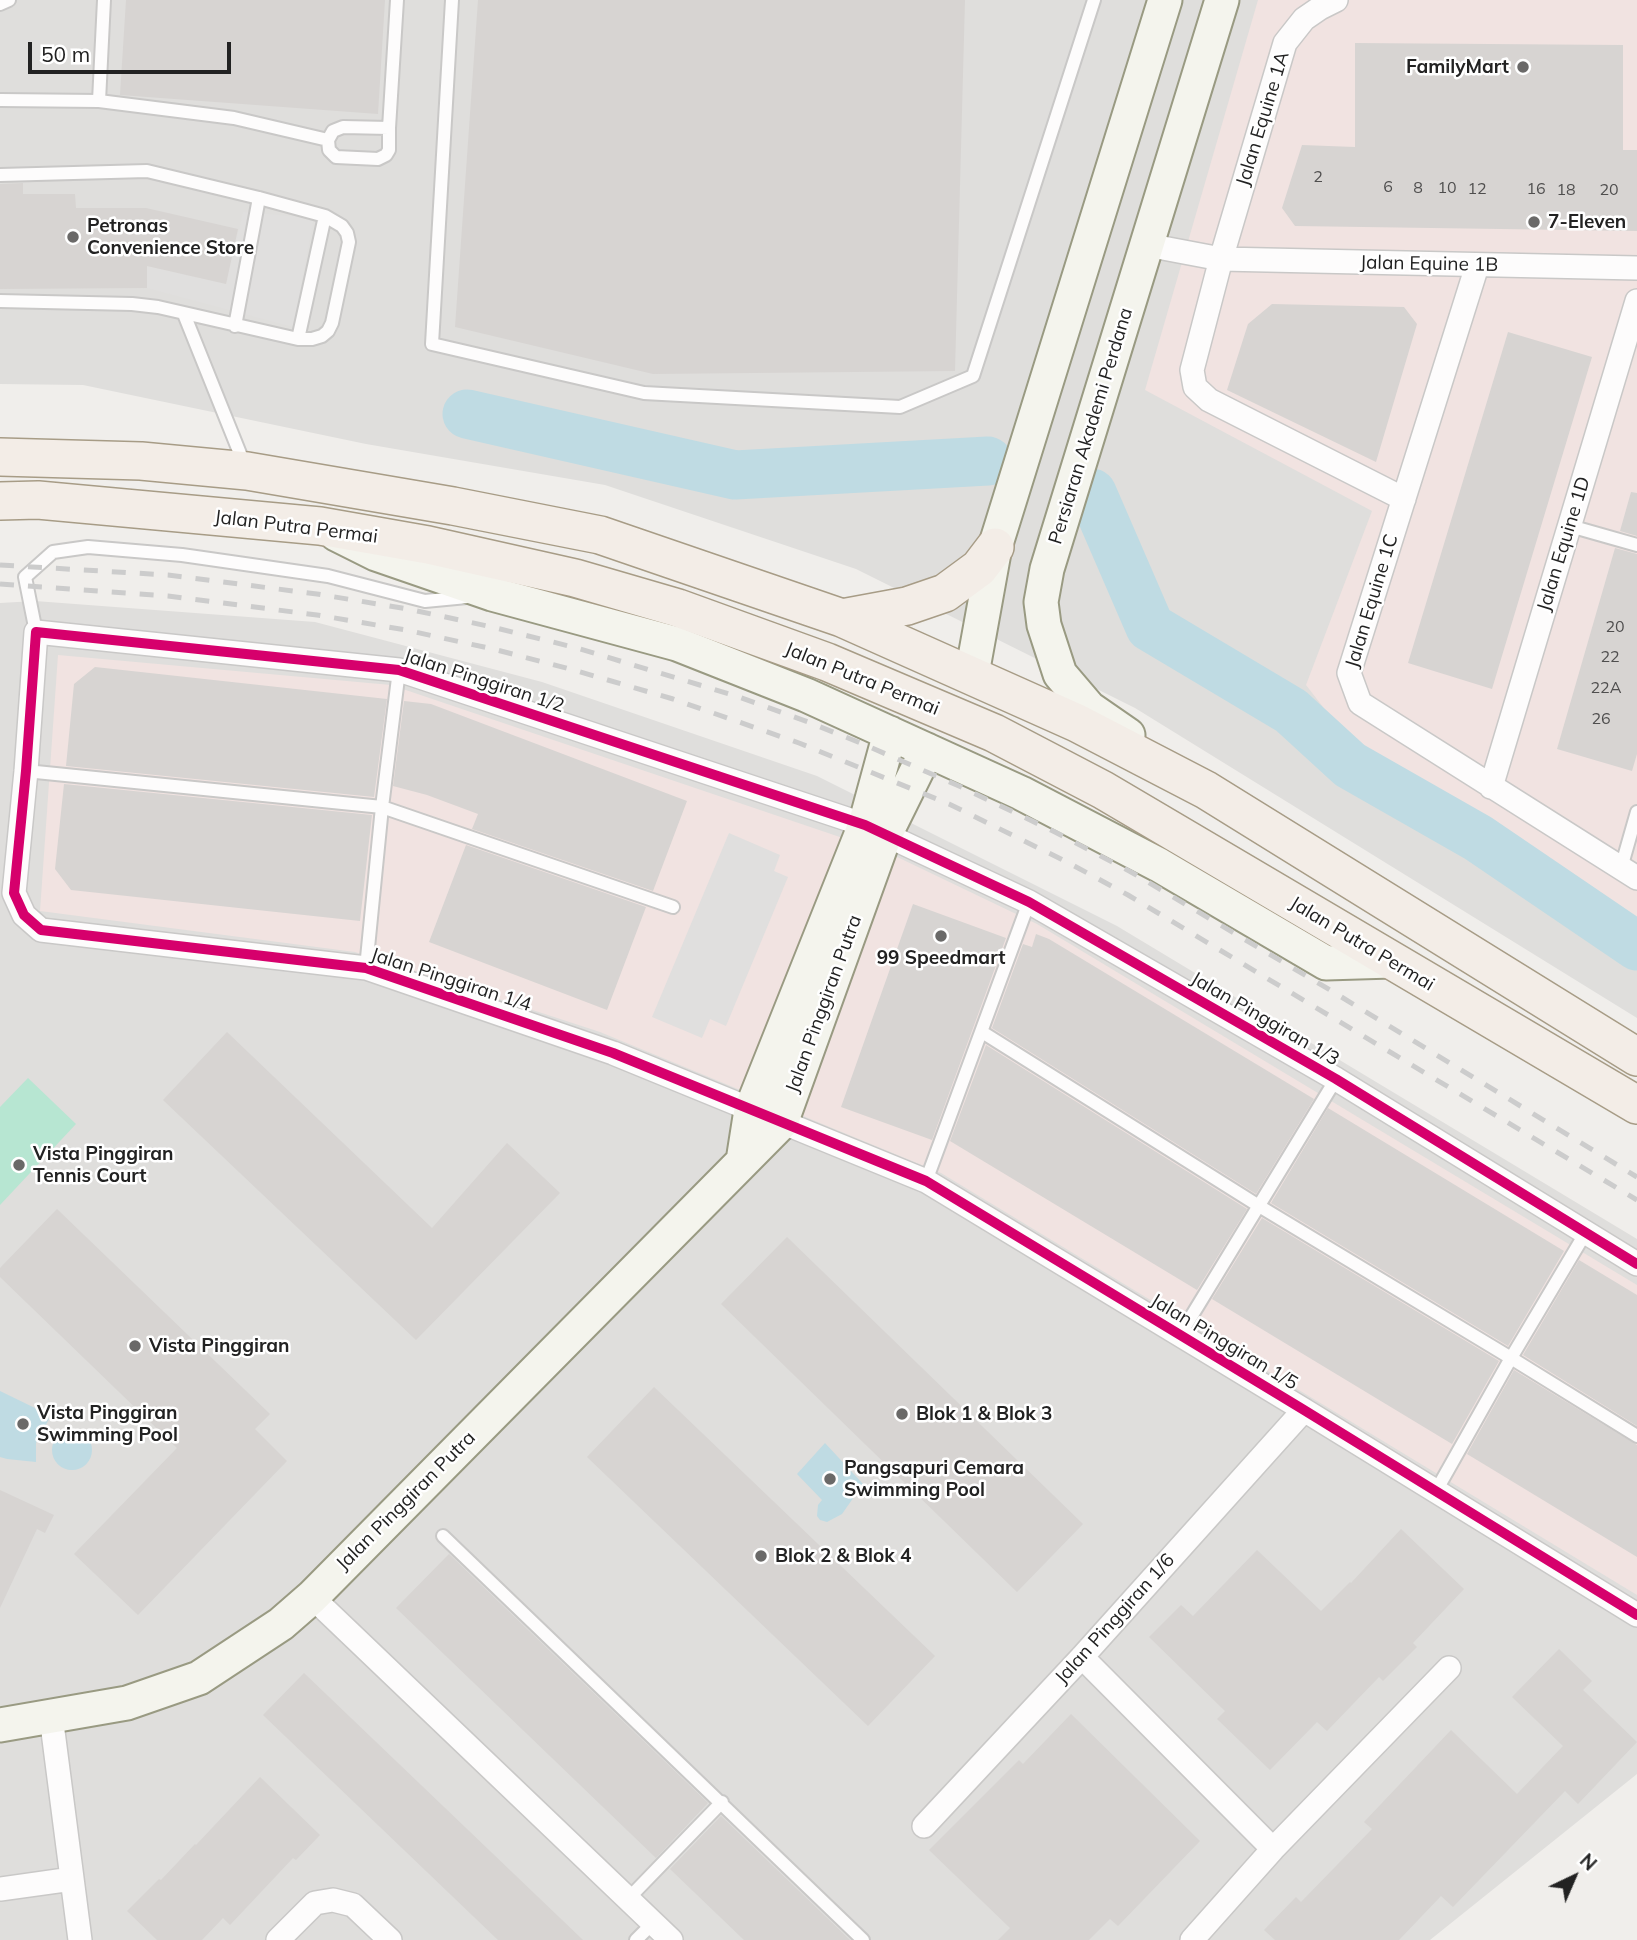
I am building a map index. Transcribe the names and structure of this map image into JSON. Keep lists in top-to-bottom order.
{
  "streets": {
    "main road": ["Jalan Putra Permai"],
    "street": [
      "Jalan Equine 1A",
      "Jalan Equine 1B",
      "Persiaran Akademi Perdana",
      "Jalan Equine 1D",
      "Jalan Equine 1C",
      "Jalan Pinggiran 1/2",
      "Jalan Pinggiran 1/4",
      "Jalan Pinggiran Putra",
      "Jalan Pinggiran 1/3",
      "Jalan Pinggiran 1/5",
      "Jalan Pinggiran 1/6"
    ]
  },
  "crossings": [
    ["Jalan Equine 1A", "Jalan Equine 1B"],
    ["Jalan Equine 1B", "Persiaran Akademi Perdana"],
    ["Jalan Equine 1B", "Jalan Equine 1C"],
    ["Jalan Equine 1D", "Jalan Equine 1C"],
    ["Jalan Pinggiran 1/2", "Jalan Pinggiran Putra"],
    ["Jalan Pinggiran 1/2", "Jalan Pinggiran 1/3"],
    ["Jalan Pinggiran 1/4", "Jalan Pinggiran Putra"],
    ["Jalan Pinggiran 1/4", "Jalan Pinggiran 1/5"],
    ["Jalan Pinggiran Putra", "Jalan Pinggiran 1/3"],
    ["Jalan Pinggiran Putra", "Jalan Pinggiran 1/5"],
    ["Jalan Pinggiran 1/5", "Jalan Pinggiran 1/6"]
  ],
  "places": [
    "FamilyMart",
    "7-Eleven",
    "Petronas Convenience Store",
    "99 Speedmart",
    "Vista Pinggiran Tennis Court",
    "Vista Pinggiran",
    "Blok 1 & Blok 3",
    "Vista Pinggiran Swimming Pool",
    "Pangsapuri Cemara Swimming Pool",
    "Blok 2 & Blok 4"
  ],
  "house_numbers": [
    "2",
    "6",
    "8",
    "10",
    "12",
    "16",
    "18",
    "20",
    "20",
    "22",
    "22A",
    "26"
  ],
  "scale_bar": "50 m",
  "north": "top right"
}
